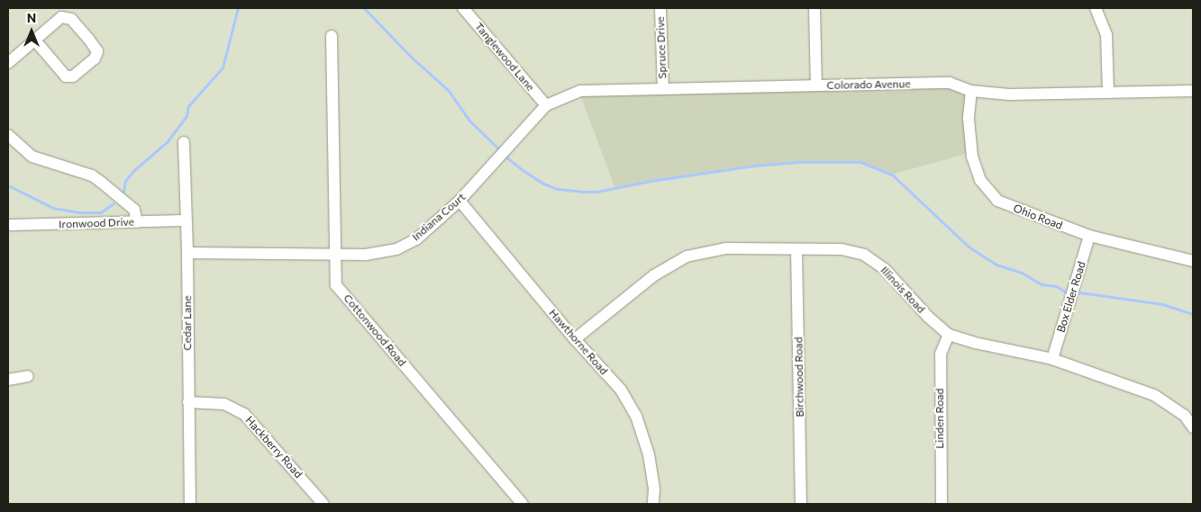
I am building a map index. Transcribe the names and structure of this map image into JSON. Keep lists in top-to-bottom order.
{
  "streets": {
    "street": [
      "Spruce Drive",
      "Tanglewood Lane",
      "Colorado Avenue",
      "Indiana Court",
      "Ohio Road",
      "Ironwood Drive",
      "Illinois Road",
      "Box Elder Road",
      "Cedar Lane",
      "Cottonwood Road",
      "Hawthorne Road",
      "Birchwood Road",
      "Linden Road",
      "Hackberry Road"
    ]
  },
  "crossings": [
    ["Spruce Drive", "Colorado Avenue"],
    ["Tanglewood Lane", "Colorado Avenue"],
    ["Tanglewood Lane", "Indiana Court"],
    ["Colorado Avenue", "Indiana Court"],
    ["Colorado Avenue", "Ohio Road"],
    ["Indiana Court", "Cedar Lane"],
    ["Indiana Court", "Cottonwood Road"],
    ["Indiana Court", "Hawthorne Road"],
    ["Ohio Road", "Box Elder Road"],
    ["Ironwood Drive", "Cedar Lane"],
    ["Illinois Road", "Box Elder Road"],
    ["Illinois Road", "Hawthorne Road"],
    ["Illinois Road", "Birchwood Road"],
    ["Illinois Road", "Linden Road"],
    ["Cedar Lane", "Hackberry Road"]
  ],
  "north": "top"
}
